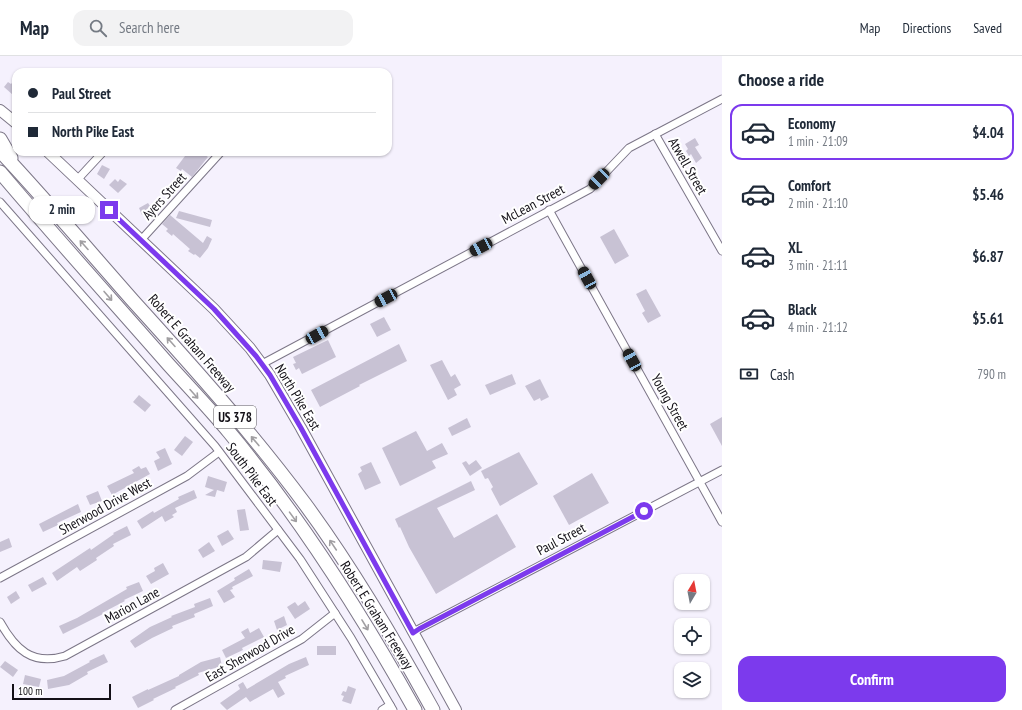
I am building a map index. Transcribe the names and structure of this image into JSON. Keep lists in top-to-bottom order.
{
  "streets": {
    "highway": ["Robert E Graham Freeway", "US 378"],
    "street": [
      "Atwell Street",
      "Ayers Street",
      "McLean Street",
      "North Pike East",
      "Young Street",
      "South Pike East",
      "Sherwood Drive West",
      "Paul Street",
      "Marion Lane",
      "East Sherwood Drive"
    ]
  },
  "crossings": [
    ["Atwell Street", "McLean Street"],
    ["Ayers Street", "North Pike East"],
    ["McLean Street", "North Pike East"],
    ["McLean Street", "Young Street"],
    ["North Pike East", "Paul Street"],
    ["Young Street", "Paul Street"],
    ["South Pike East", "Sherwood Drive West"],
    ["South Pike East", "Marion Lane"],
    ["South Pike East", "East Sherwood Drive"]
  ],
  "scale_bar": "100 m",
  "north": "top",
  "page": {
    "header": "Map",
    "search": "Search here",
    "nav": ["Map", "Directions", "Saved"],
    "heading": "Choose a ride",
    "banner": ["Paul Street", "North Pike East"],
    "list": [
      {
        "name": "Economy",
        "note": "1 min · 21:09",
        "value": "$4.04"
      },
      {
        "name": "Comfort",
        "note": "2 min · 21:10",
        "value": "$5.46"
      },
      {
        "name": "XL",
        "note": "3 min · 21:11",
        "value": "$6.87"
      },
      {
        "name": "Black",
        "note": "4 min · 21:12",
        "value": "$5.61"
      }
    ],
    "bubble": "2 min",
    "pay": ["Cash", "790 m"],
    "buttons": "Confirm",
    "scale": "100 m"
  }
}
